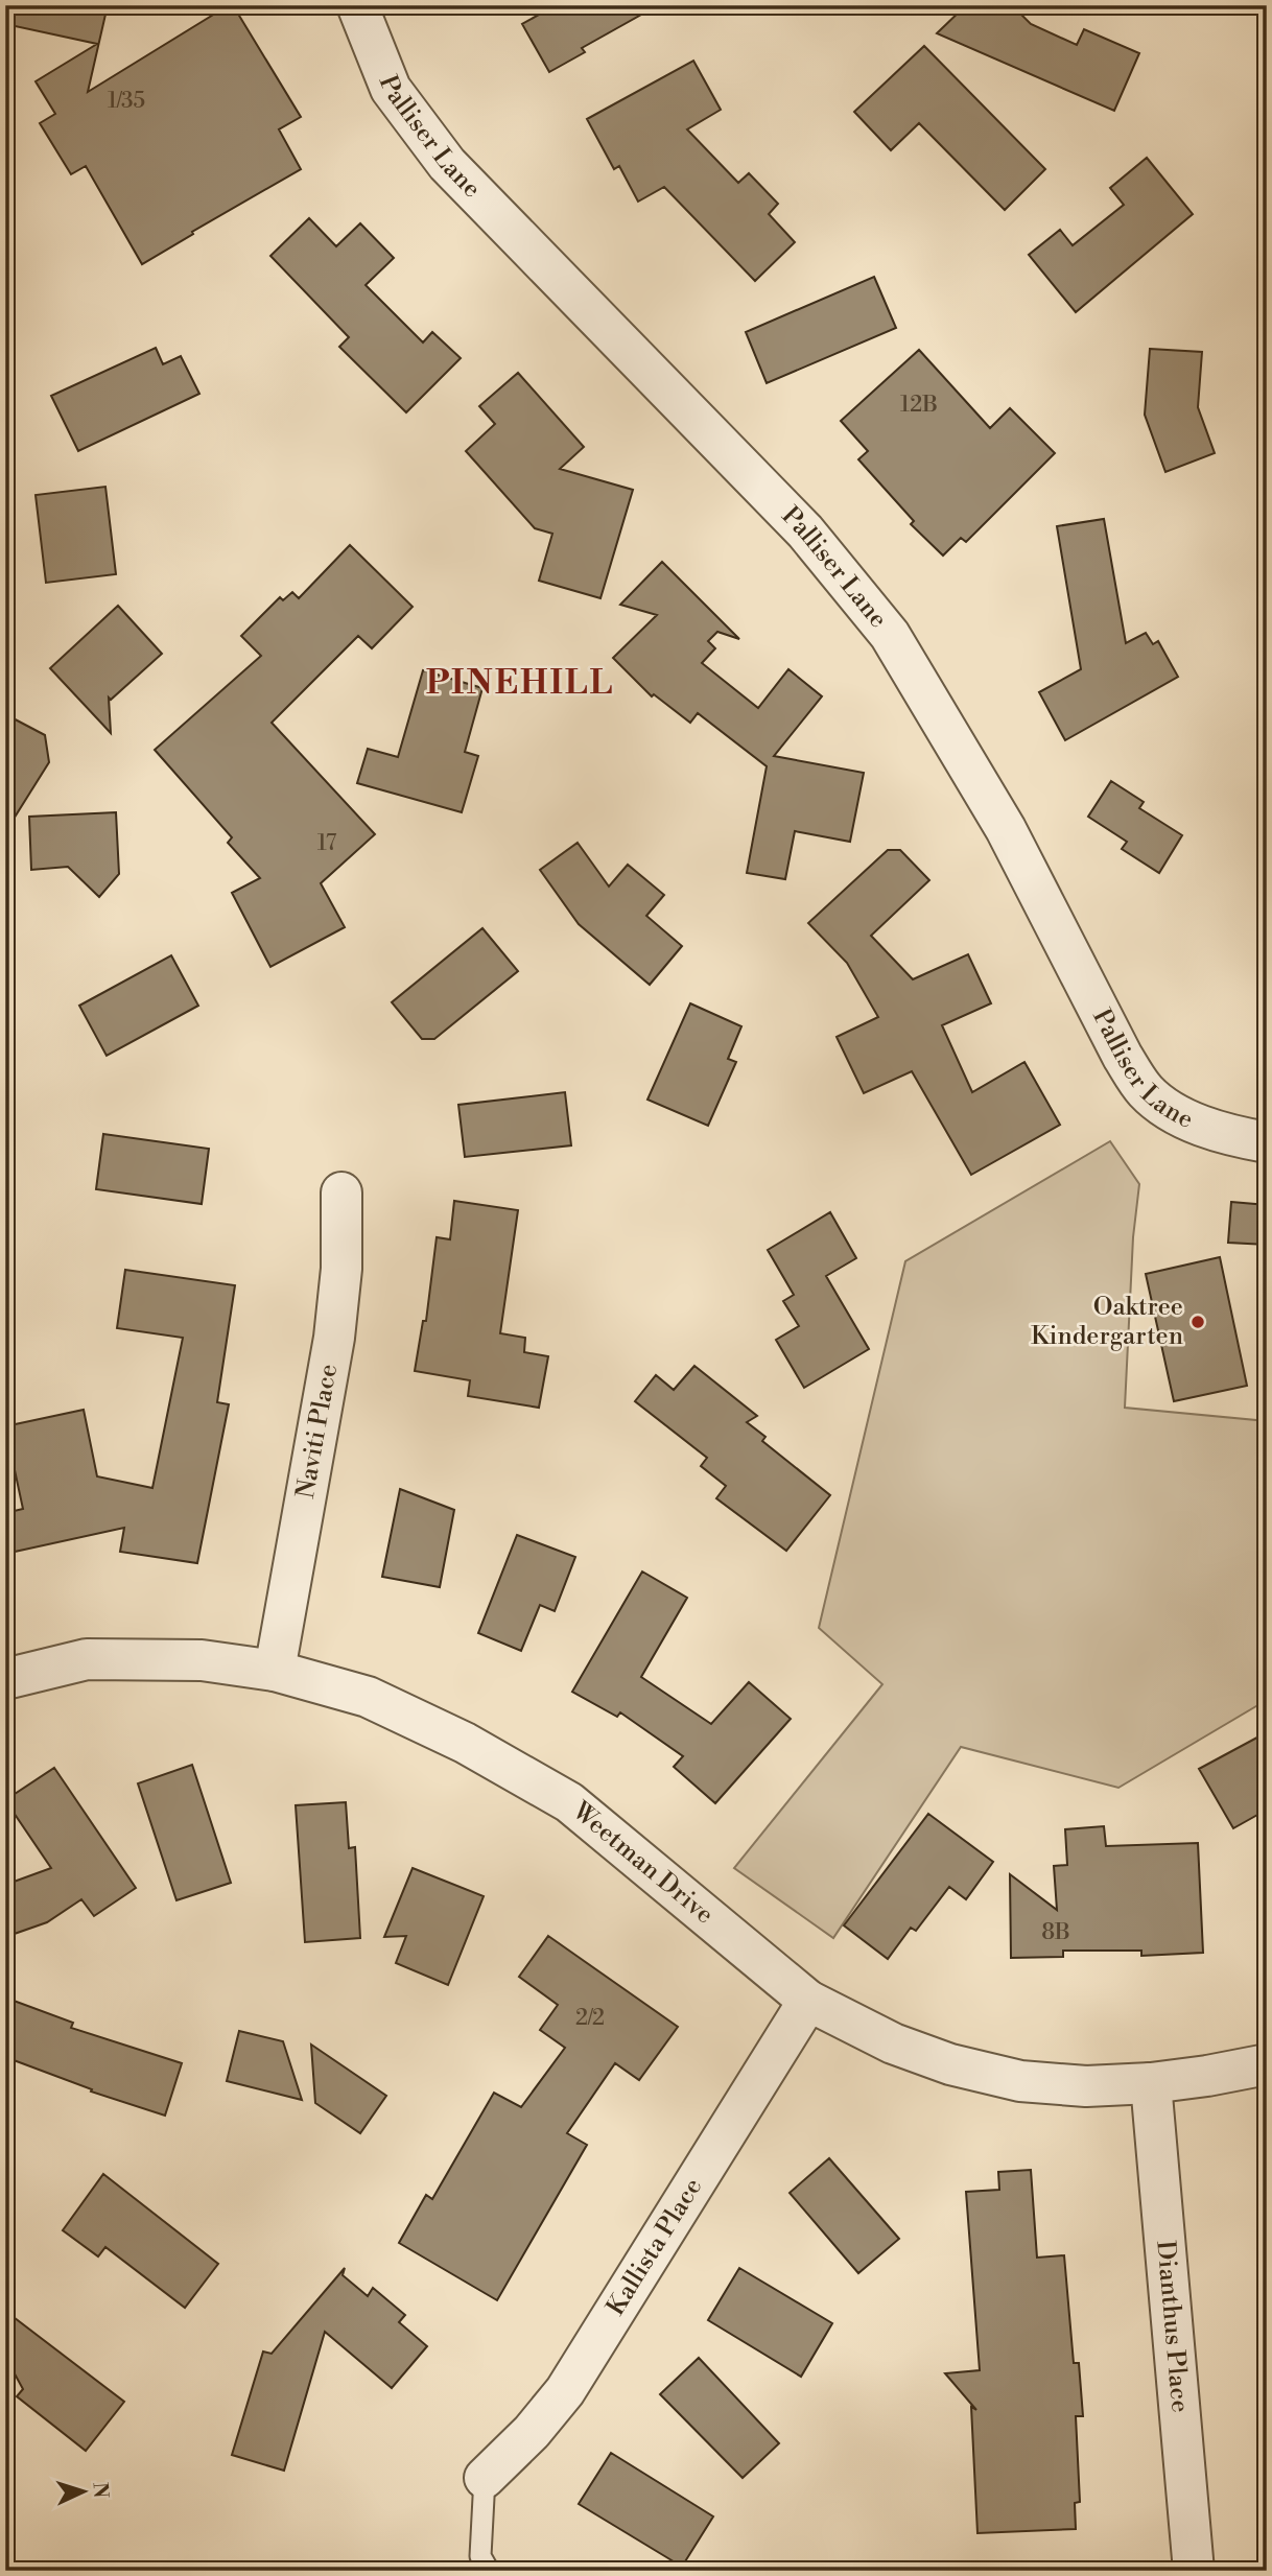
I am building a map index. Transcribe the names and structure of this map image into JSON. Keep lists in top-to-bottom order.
{
  "streets": {
    "street": [
      "Palliser Lane",
      "Naviti Place",
      "Weetman Drive",
      "Kallista Place",
      "Dianthus Place"
    ]
  },
  "crossings": [
    ["Naviti Place", "Weetman Drive"],
    ["Weetman Drive", "Kallista Place"],
    ["Weetman Drive", "Dianthus Place"]
  ],
  "districts": ["PINEHILL"],
  "places": ["Oaktree Kindergarten"],
  "house_numbers": [
    "1/35",
    "12B",
    "17",
    "8B",
    "2/2"
  ],
  "north": "right"
}
